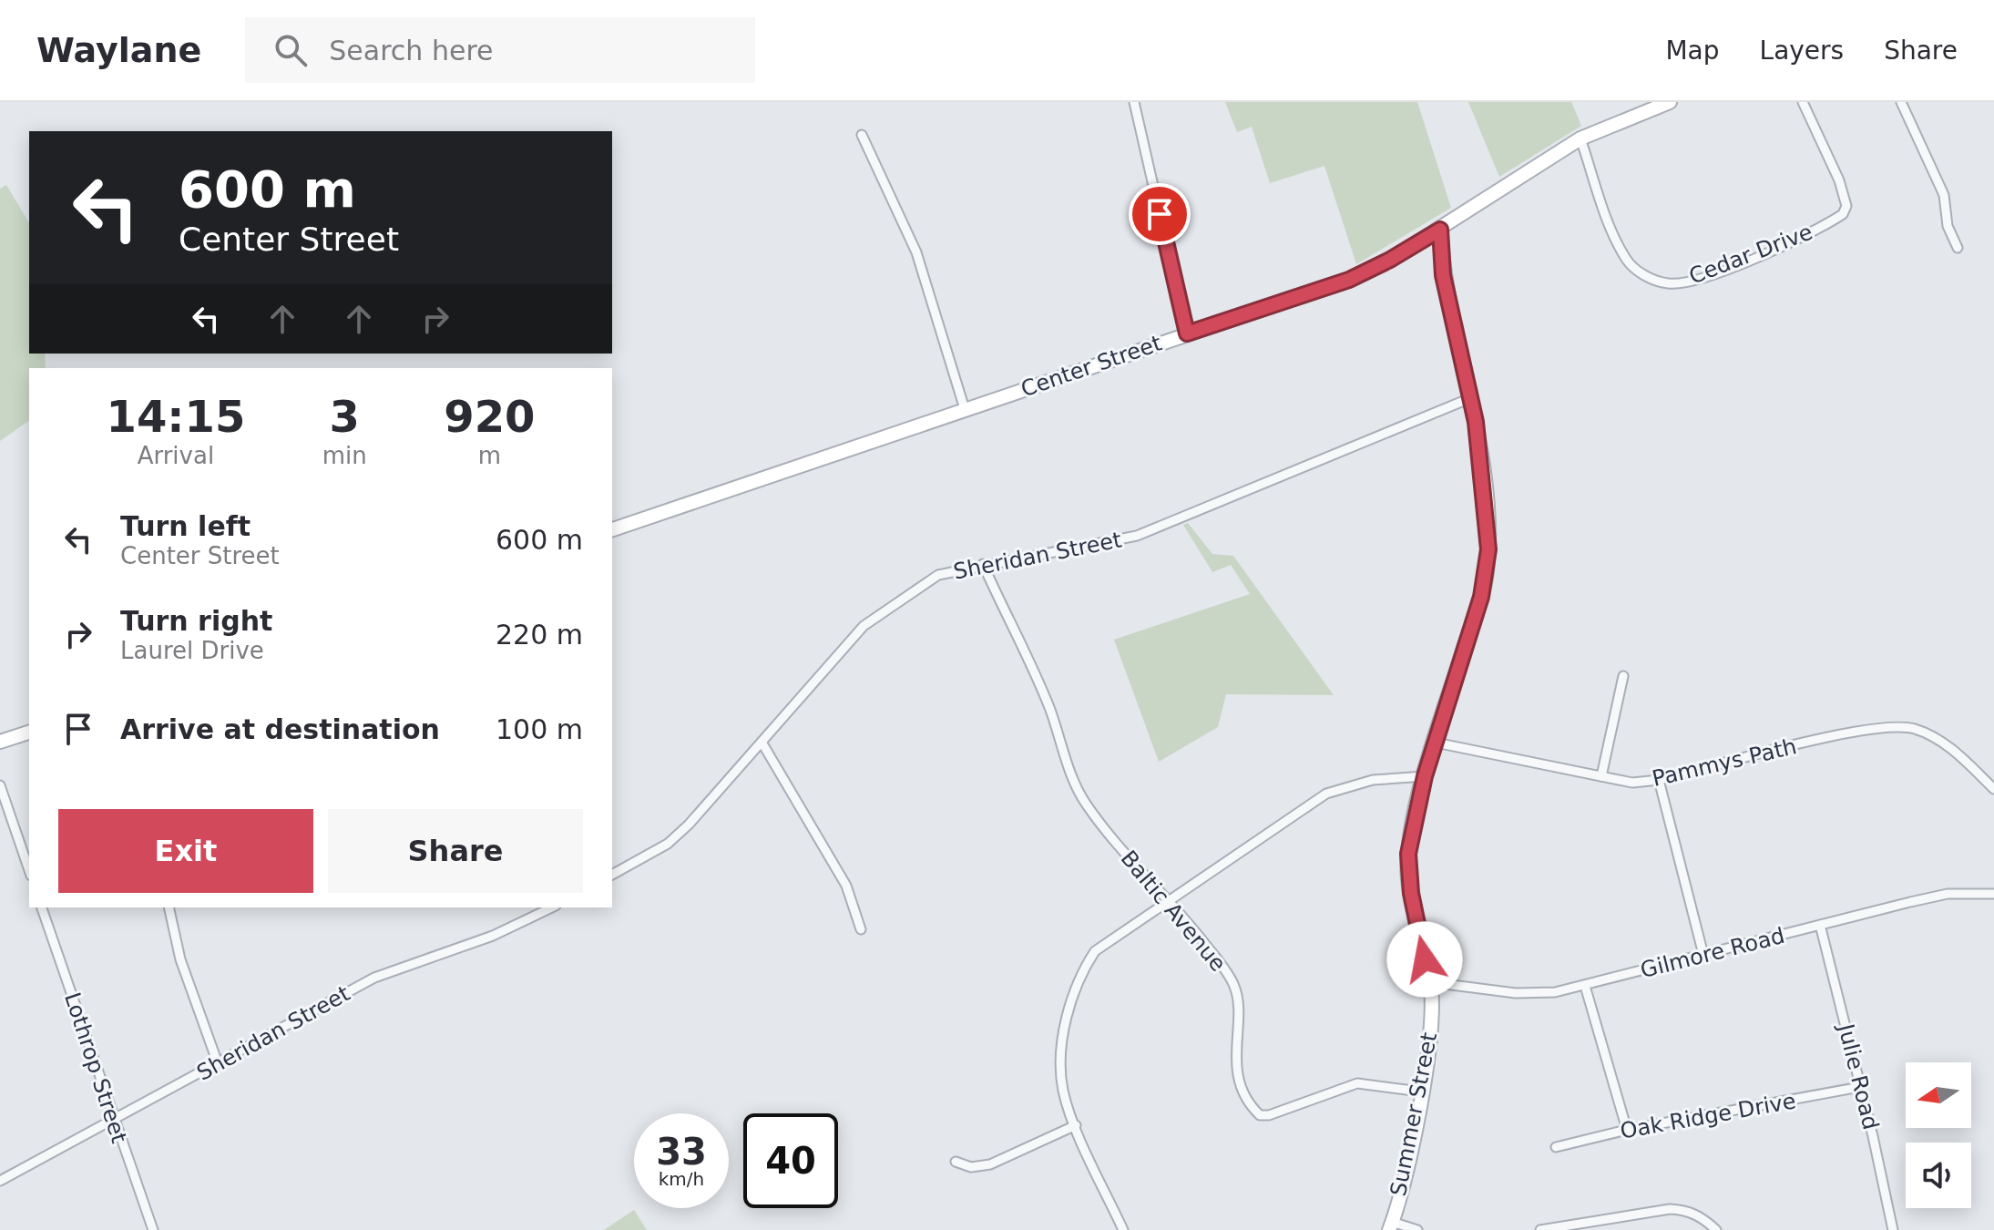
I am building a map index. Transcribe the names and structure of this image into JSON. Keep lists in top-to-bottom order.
{
  "streets": {
    "main road": ["Center Street", "Summer Street"],
    "street": [
      "Cedar Drive",
      "Sheridan Street",
      "Pammys Path",
      "Baltic Avenue",
      "Gilmore Road",
      "Lothrop Street",
      "Julie Road",
      "Oak Ridge Drive"
    ]
  },
  "crossings": [
    ["Cedar Drive", "Center Street"],
    ["Center Street", "Summer Street"],
    ["Sheridan Street", "Baltic Avenue"],
    ["Sheridan Street", "Lothrop Street"],
    ["Sheridan Street", "Summer Street"],
    ["Pammys Path", "Summer Street"],
    ["Baltic Avenue", "Summer Street"],
    ["Gilmore Road", "Julie Road"],
    ["Gilmore Road", "Summer Street"],
    ["Julie Road", "Oak Ridge Drive"]
  ],
  "north": "left",
  "page": {
    "header": "Waylane",
    "search": "Search here",
    "nav": ["Map", "Layers", "Share"],
    "turn": ["600 m", "Center Street"],
    "eta": [
      "14:15",
      "Arrival",
      "3",
      "min",
      "920",
      "m"
    ],
    "list": [
      {
        "name": "Turn left",
        "note": "Center Street",
        "value": "600 m"
      },
      {
        "name": "Turn right",
        "note": "Laurel Drive",
        "value": "220 m"
      },
      {
        "name": "Arrive at destination",
        "value": "100 m"
      }
    ],
    "buttons": ["Exit", "Share"],
    "speed": "33 km/h",
    "limit": "40"
  }
}
